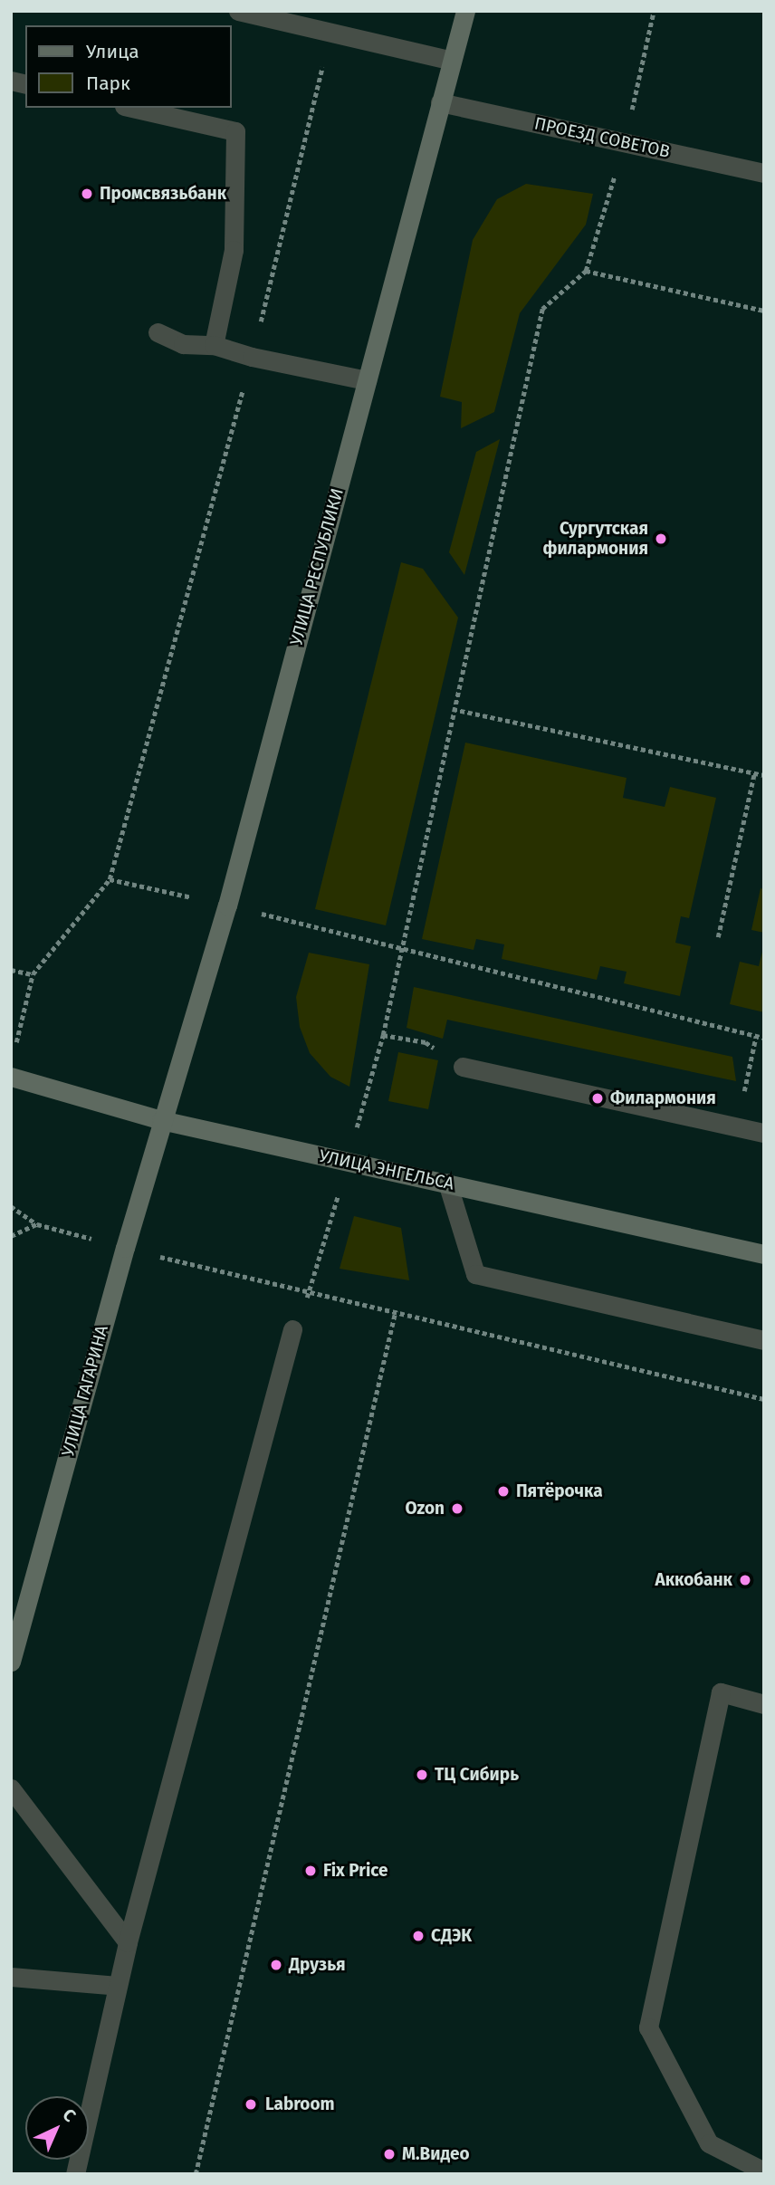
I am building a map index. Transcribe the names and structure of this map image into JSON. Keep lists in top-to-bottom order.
{
  "streets": {
    "main road": ["УЛИЦА РЕСПУБЛИКИ", "УЛИЦА ЭНГЕЛЬСА", "УЛИЦА ГАГАРИНА"],
    "street": ["ПРОЕЗД СОВЕТОВ"]
  },
  "crossings": [
    ["ПРОЕЗД СОВЕТОВ", "УЛИЦА РЕСПУБЛИКИ"],
    ["УЛИЦА РЕСПУБЛИКИ", "УЛИЦА ЭНГЕЛЬСА"],
    ["УЛИЦА РЕСПУБЛИКИ", "УЛИЦА ГАГАРИНА"],
    ["УЛИЦА ЭНГЕЛЬСА", "УЛИЦА ГАГАРИНА"]
  ],
  "places": [
    "Промсвязьбанк",
    "Сургутская филармония",
    "Филармония",
    "Пятёрочка",
    "Ozon",
    "Аккобанк",
    "ТЦ Сибирь",
    "Fix Price",
    "СДЭК",
    "Друзья",
    "Labroom",
    "М.Видео"
  ],
  "legend": ["Улица", "Парк"],
  "north": "top right"
}
